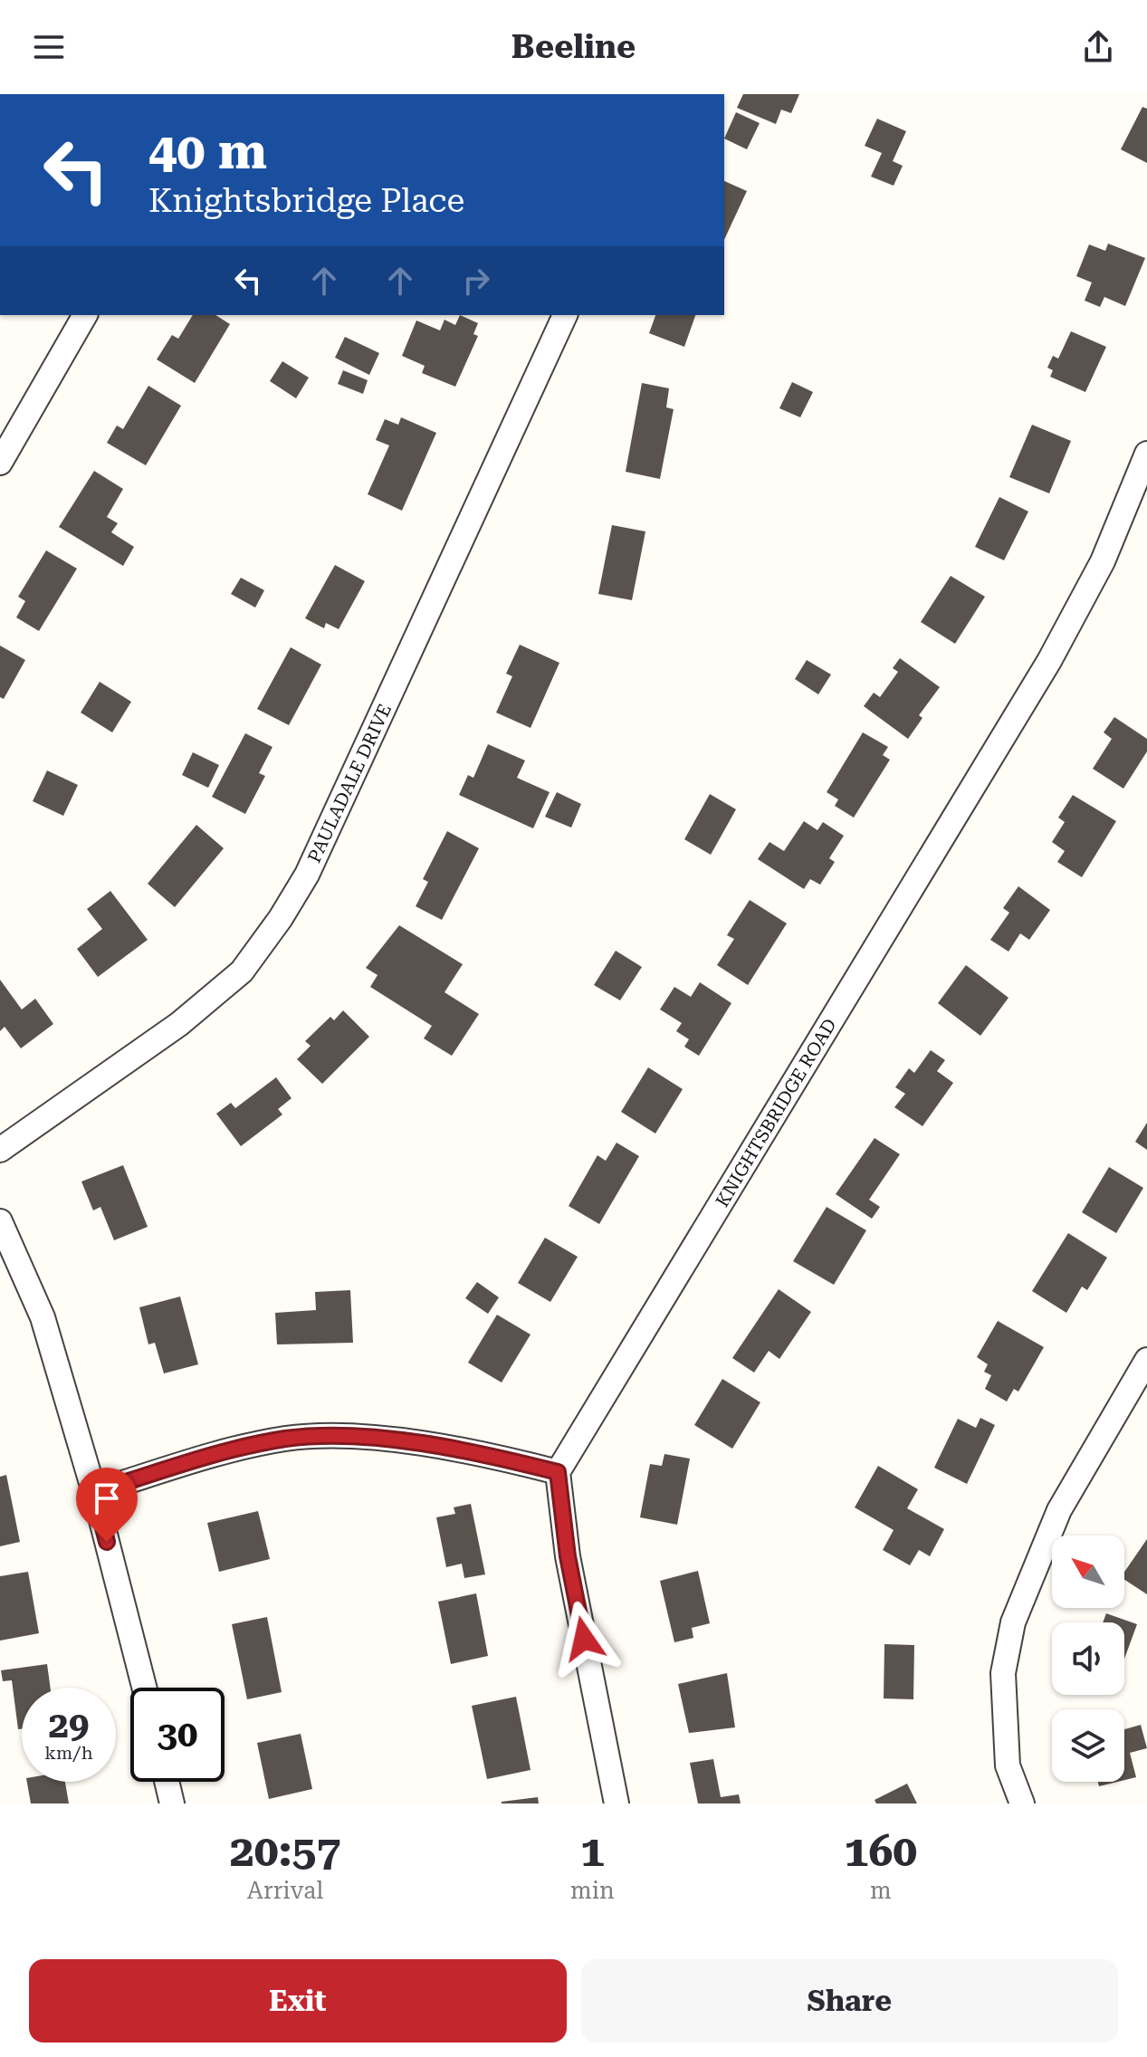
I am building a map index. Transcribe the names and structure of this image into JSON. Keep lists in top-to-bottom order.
{
  "streets": {
    "street": ["PAULADALE DRIVE", "KNIGHTSBRIDGE ROAD"]
  },
  "north": "top left",
  "page": {
    "header": "Beeline",
    "turn": ["40 m", "Knightsbridge Place"],
    "speed": "29 km/h",
    "limit": "30",
    "eta": [
      "20:57",
      "Arrival",
      "1",
      "min",
      "160",
      "m"
    ],
    "buttons": ["Exit", "Share"]
  }
}
